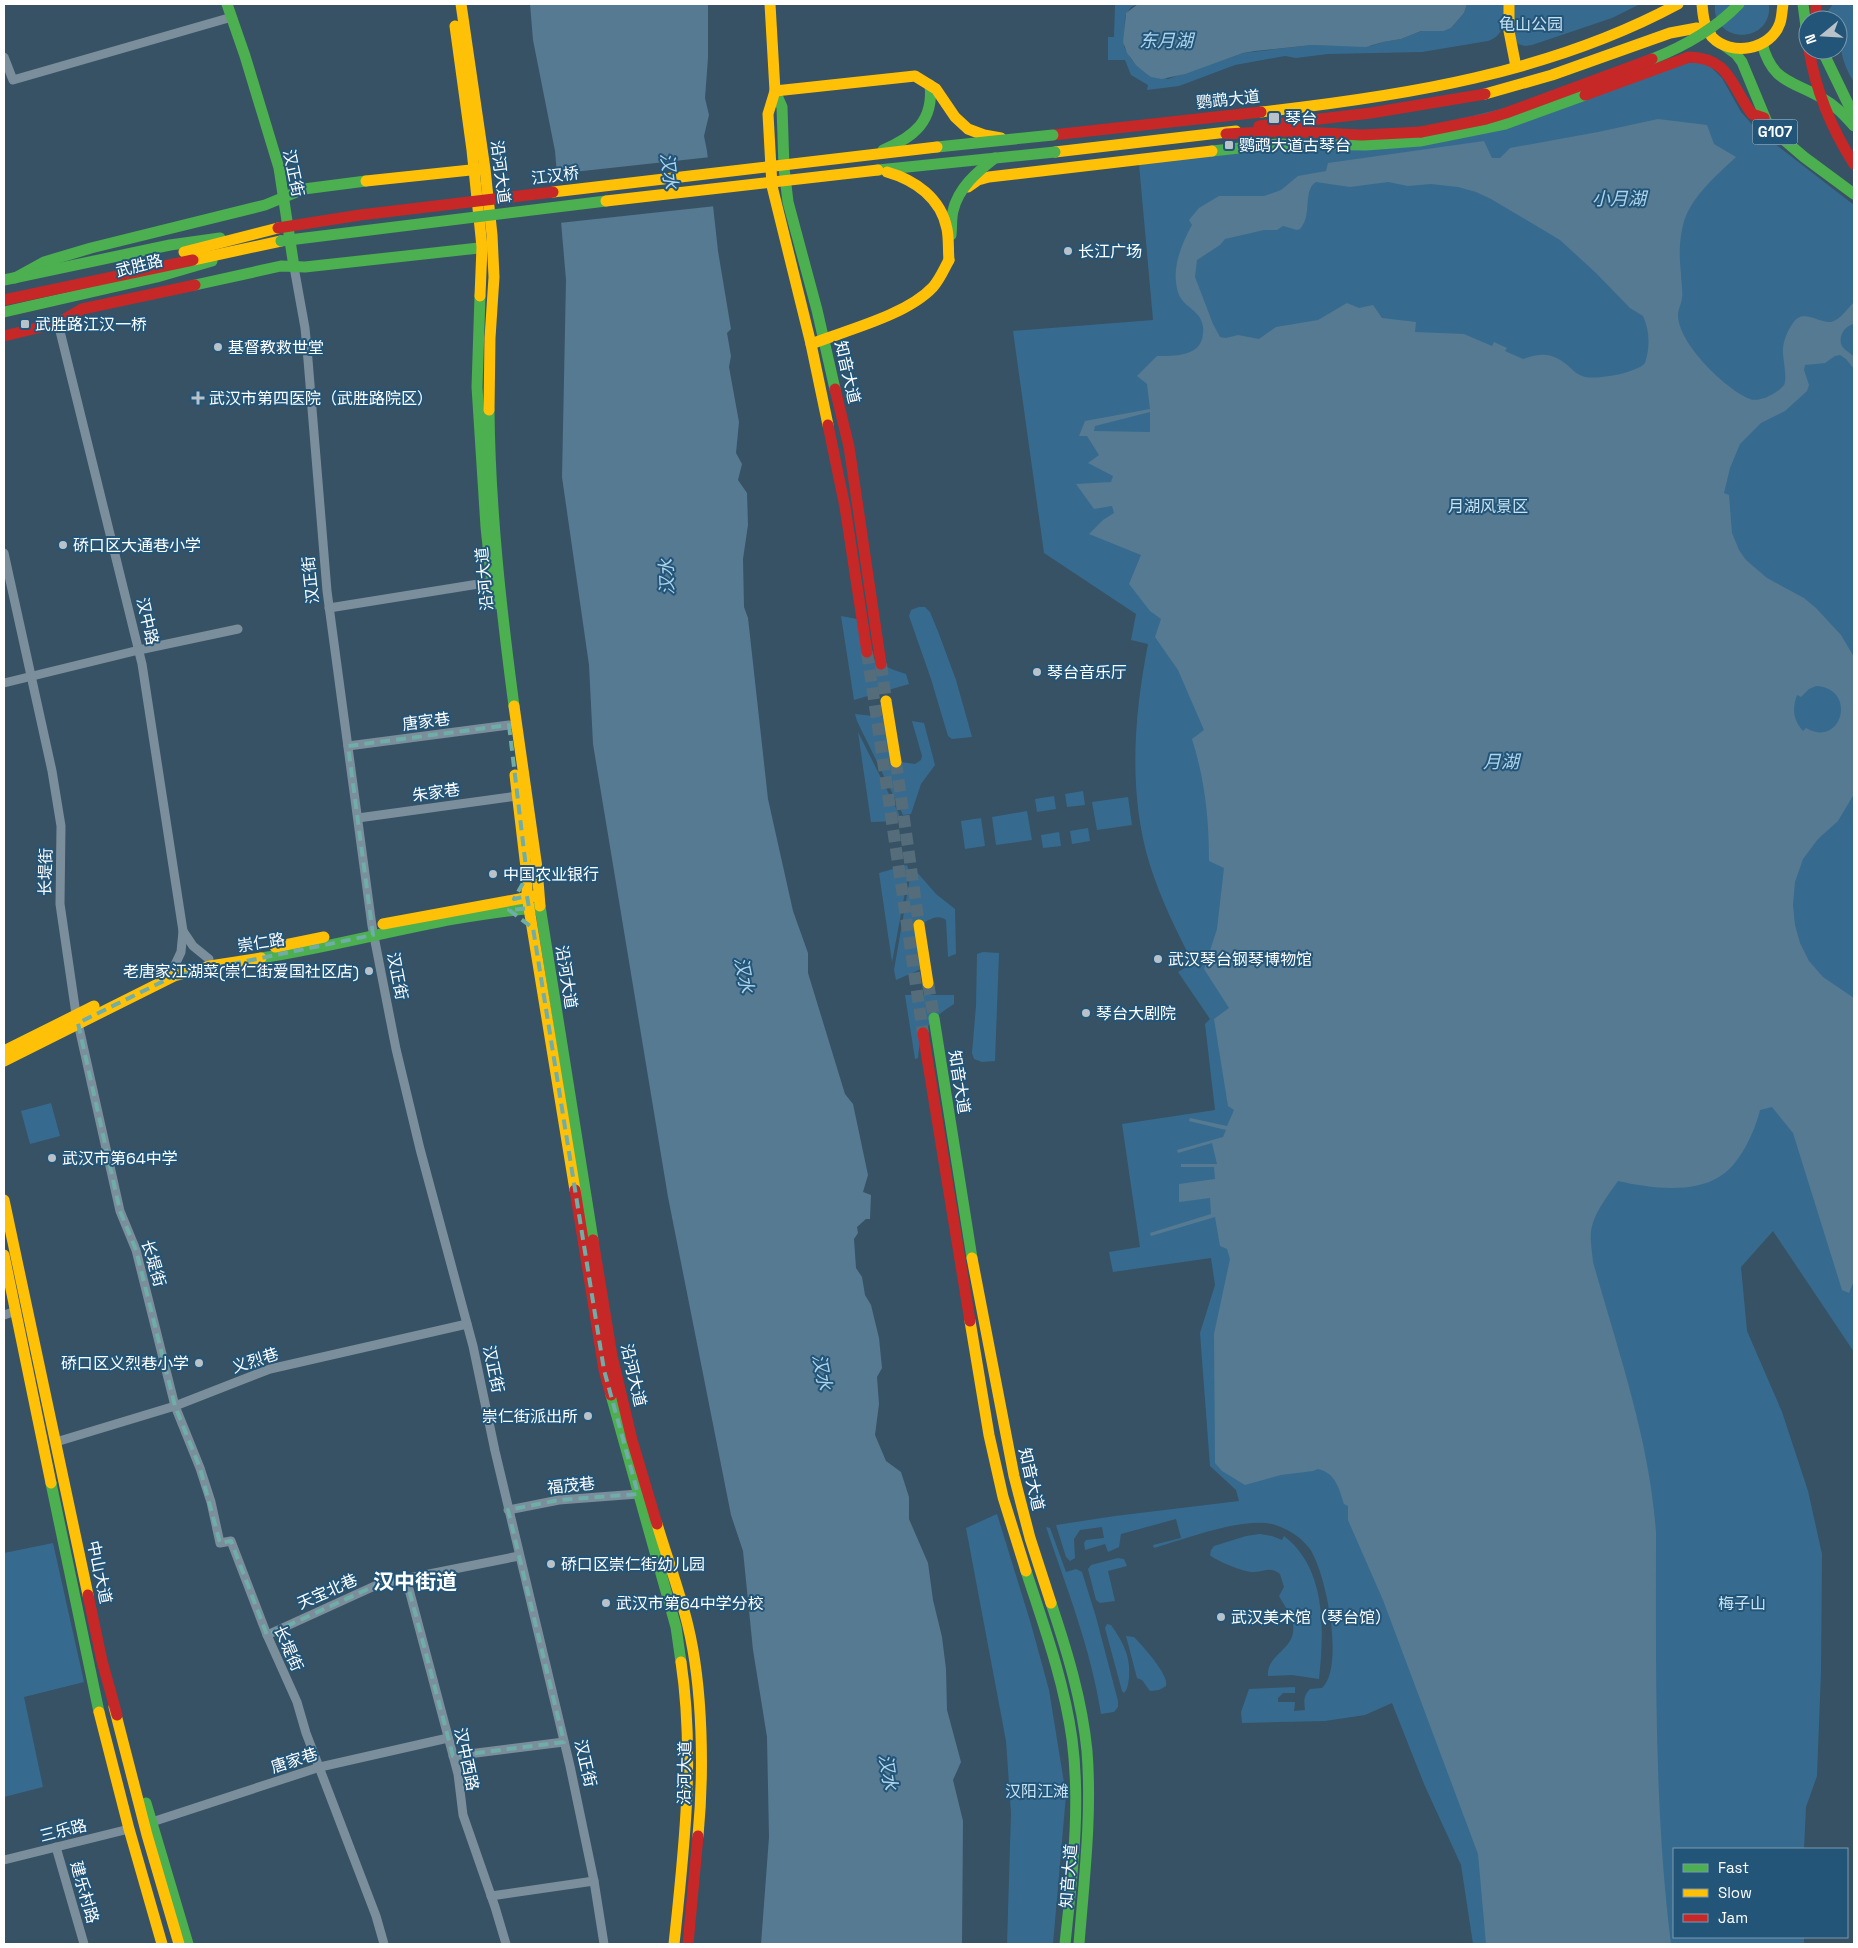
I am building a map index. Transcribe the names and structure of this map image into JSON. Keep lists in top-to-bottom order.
{
  "streets": {
    "main road": [
      "鹦鹉大道",
      "G107",
      "沿河大道",
      "汉正街",
      "江汉桥",
      "武胜路",
      "知音大道",
      "崇仁路",
      "中山大道"
    ],
    "street": [
      "汉中路",
      "唐家巷",
      "朱家巷",
      "长堤街",
      "义烈巷",
      "福茂巷",
      "天宝北巷",
      "汉中西路",
      "三乐路",
      "建乐村路"
    ]
  },
  "crossings": [
    ["鹦鹉大道", "G107"],
    ["鹦鹉大道", "江汉桥"],
    ["沿河大道", "唐家巷"],
    ["沿河大道", "朱家巷"],
    ["沿河大道", "崇仁路"],
    ["沿河大道", "福茂巷"],
    ["汉正街", "唐家巷"],
    ["汉正街", "朱家巷"],
    ["汉正街", "崇仁路"],
    ["汉正街", "义烈巷"],
    ["汉正街", "福茂巷"],
    ["汉正街", "天宝北巷"],
    ["江汉桥", "武胜路"],
    ["汉中路", "崇仁路"],
    ["唐家巷", "长堤街"],
    ["唐家巷", "中山大道"],
    ["唐家巷", "汉中西路"],
    ["长堤街", "崇仁路"],
    ["长堤街", "义烈巷"],
    ["长堤街", "天宝北巷"],
    ["义烈巷", "中山大道"],
    ["中山大道", "三乐路"],
    ["天宝北巷", "汉中西路"],
    ["三乐路", "建乐村路"]
  ],
  "districts": ["汉中街道"],
  "water": [
    "东月湖",
    "汉水",
    "小月湖",
    "月湖"
  ],
  "parks": [
    "龟山公园",
    "月湖风景区",
    "梅子山",
    "汉阳江滩"
  ],
  "places": {
    "transit": ["琴台", "鹦鹉大道古琴台", "武胜路江汉一桥"],
    "other": [
      "长江广场",
      "基督教救世堂",
      "硚口区大通巷小学",
      "琴台音乐厅",
      "中国农业银行",
      "武汉琴台钢琴博物馆",
      "老唐家江湖菜(崇仁街爱国社区店)",
      "琴台大剧院",
      "武汉市第64中学",
      "硚口区义烈巷小学",
      "崇仁街派出所",
      "硚口区崇仁街幼儿园",
      "武汉市第64中学分校",
      "武汉美术馆（琴台馆）"
    ],
    "health": ["武汉市第四医院（武胜路院区）"]
  },
  "legend": ["Fast", "Slow", "Jam"],
  "north": "left"
}
